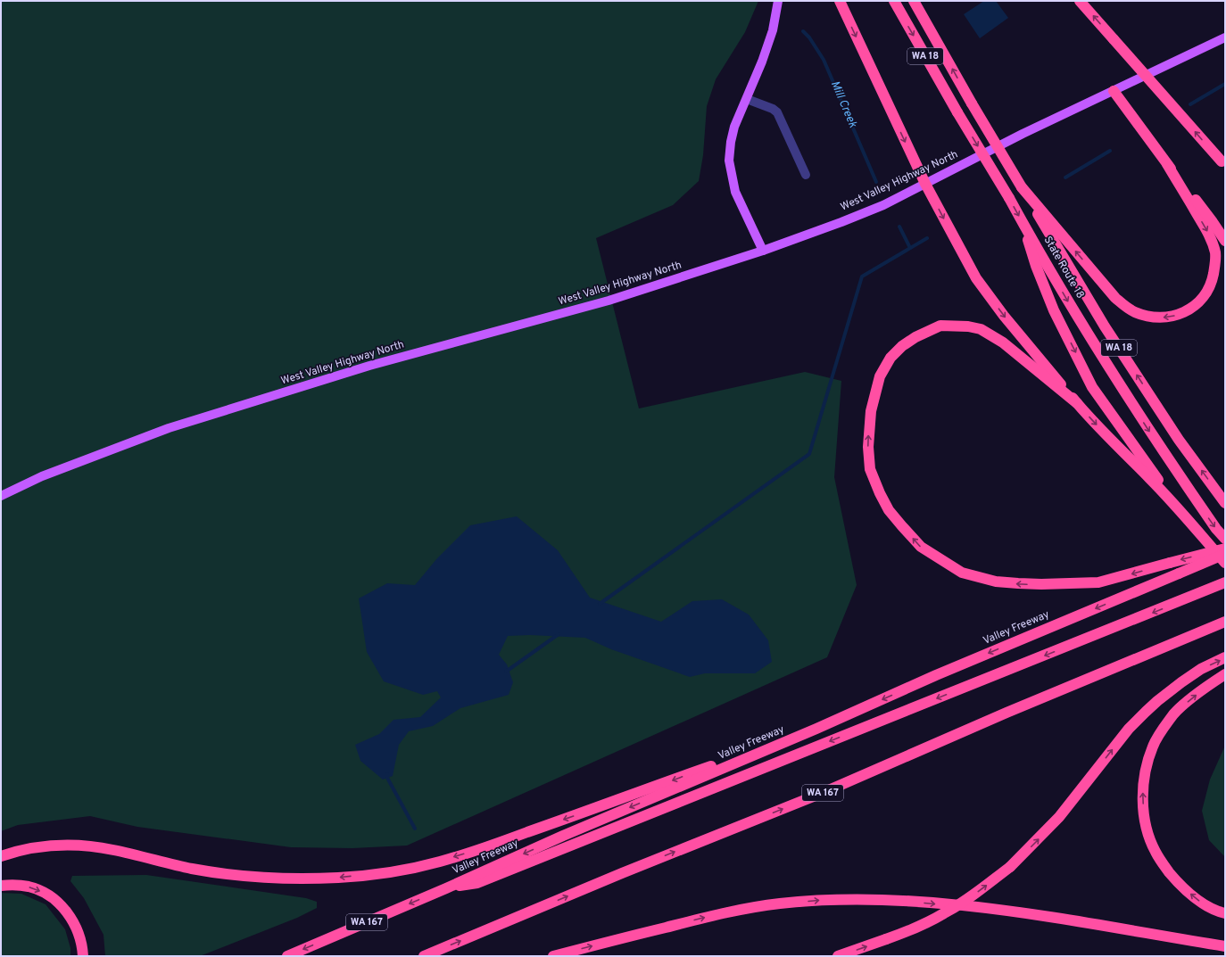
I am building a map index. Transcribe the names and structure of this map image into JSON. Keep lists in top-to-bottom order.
{
  "streets": {
    "highway": [
      "WA 18",
      "State Route 18",
      "Valley Freeway",
      "WA 167"
    ],
    "main road": ["West Valley Highway North"]
  },
  "water": ["Mill Creek"]
}
